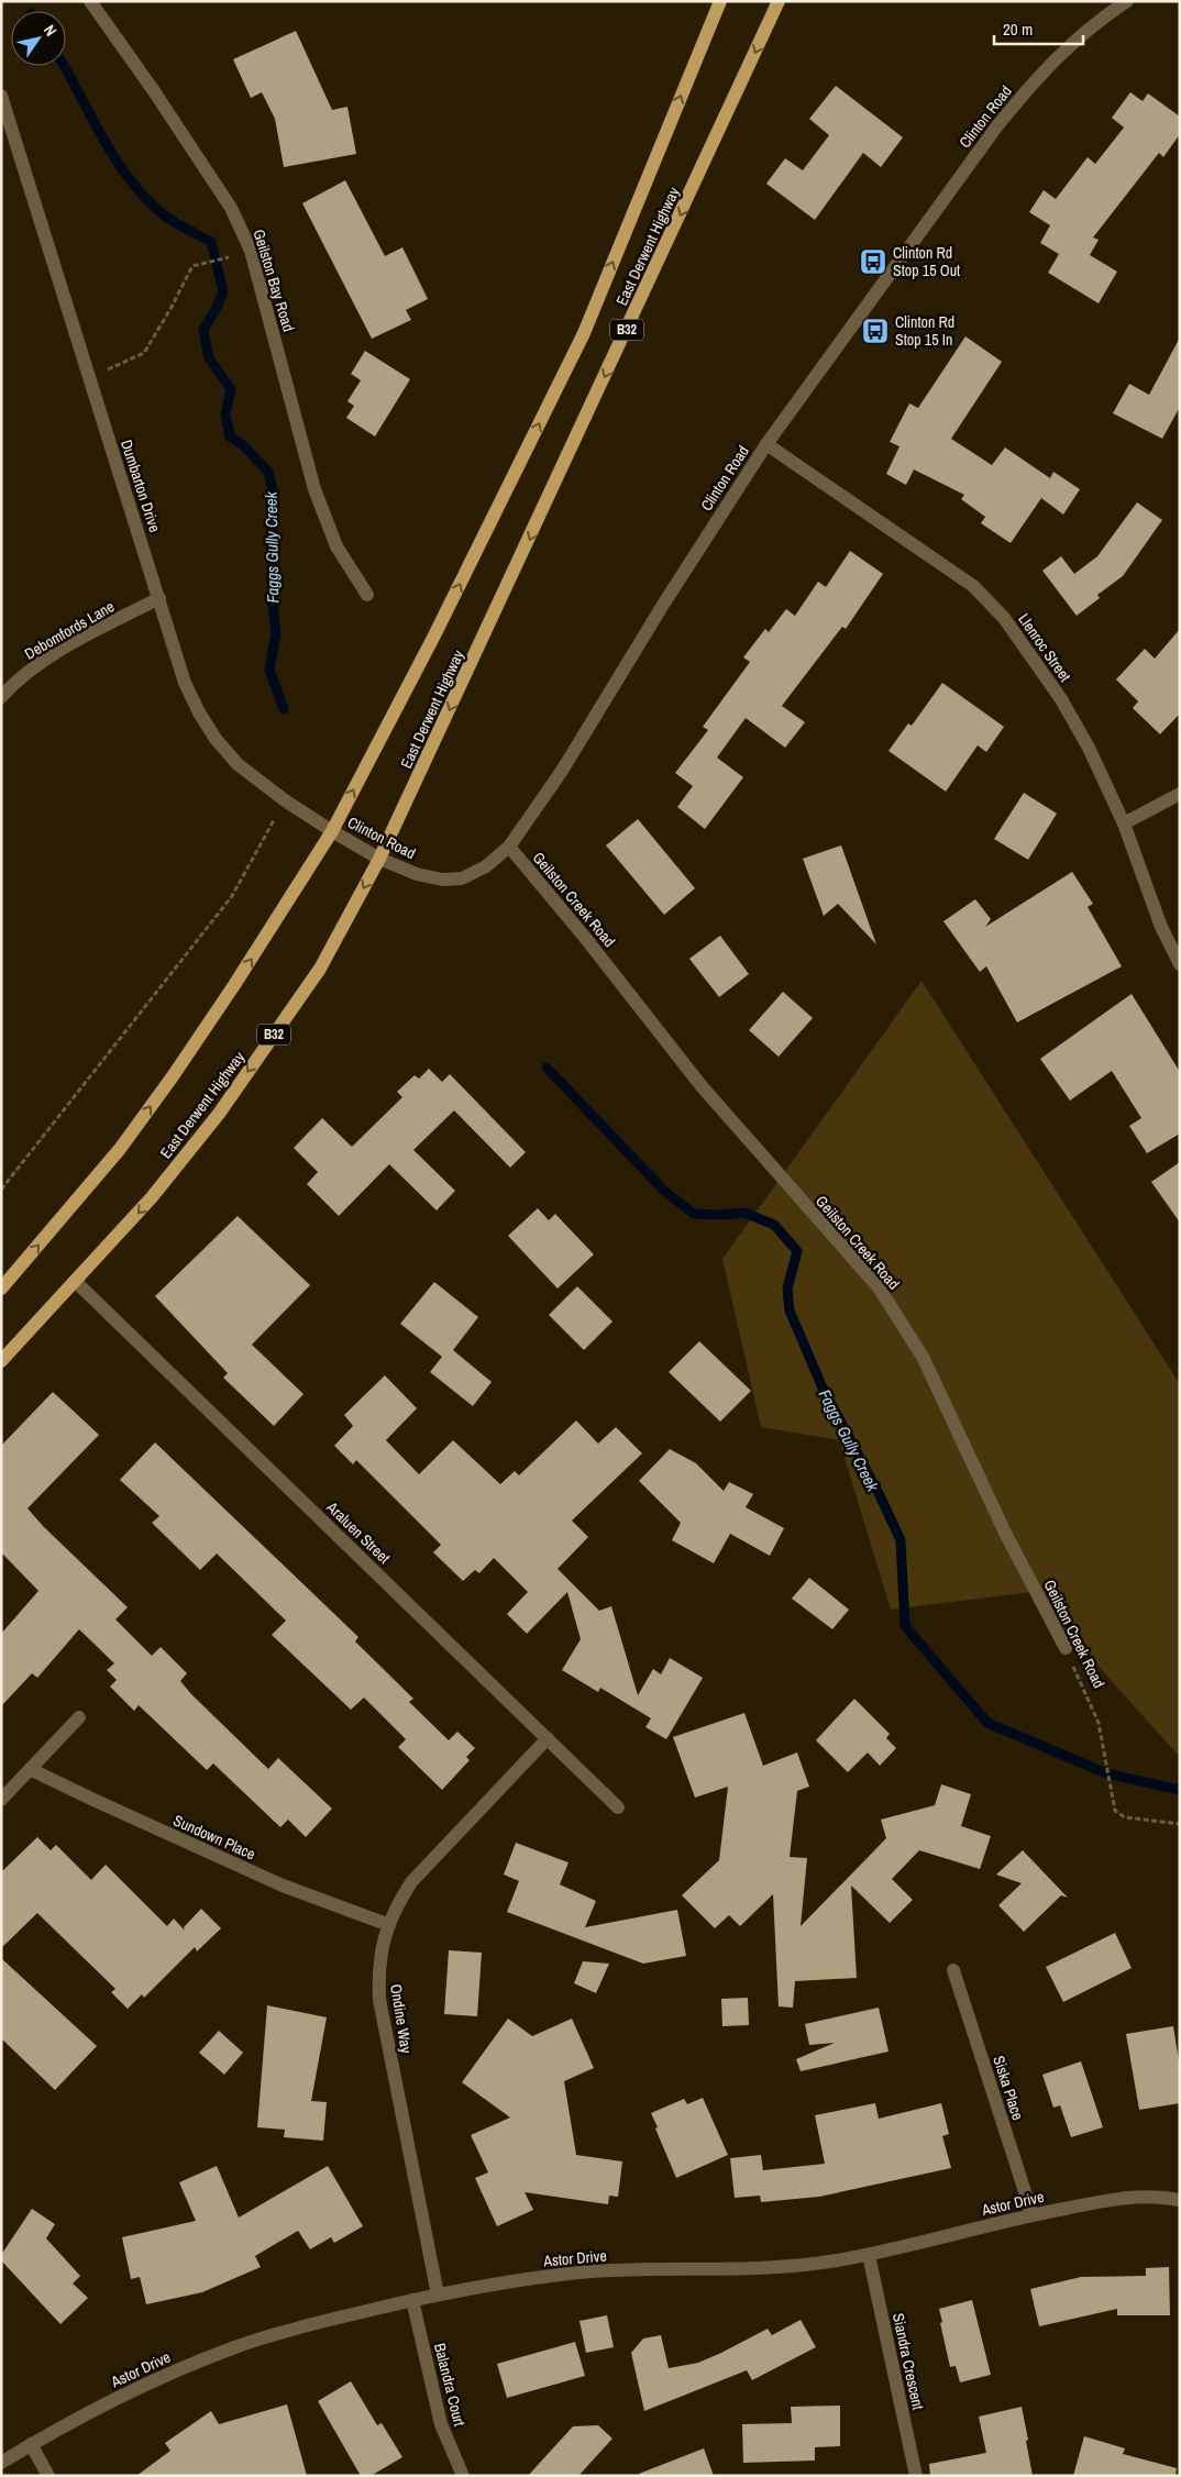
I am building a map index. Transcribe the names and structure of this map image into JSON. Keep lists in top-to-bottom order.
{
  "streets": {
    "main road": ["East Derwent Highway", "B32"],
    "street": [
      "Clinton Road",
      "Geilston Bay Road",
      "Dumbarton Drive",
      "Debomfords Lane",
      "Llenroc Street",
      "Geilston Creek Road",
      "Araluen Street",
      "Sundown Place",
      "Ondine Way",
      "Siska Place",
      "Astor Drive",
      "Siandra Crescent",
      "Balandra Court"
    ]
  },
  "crossings": [
    ["Clinton Road", "East Derwent Highway"],
    ["Clinton Road", "Dumbarton Drive"],
    ["Clinton Road", "Llenroc Street"],
    ["Clinton Road", "Geilston Creek Road"],
    ["East Derwent Highway", "Dumbarton Drive"],
    ["East Derwent Highway", "Araluen Street"],
    ["Dumbarton Drive", "Debomfords Lane"],
    ["Araluen Street", "Ondine Way"],
    ["Sundown Place", "Ondine Way"],
    ["Ondine Way", "Astor Drive"],
    ["Siska Place", "Astor Drive"],
    ["Astor Drive", "Siandra Crescent"],
    ["Astor Drive", "Balandra Court"]
  ],
  "water": ["Faggs Gully Creek"],
  "places": {
    "bus stop": ["Clinton Rd Stop 15 Out", "Clinton Rd Stop 15 In"]
  },
  "scale_bar": "20 m",
  "north": "top right"
}
